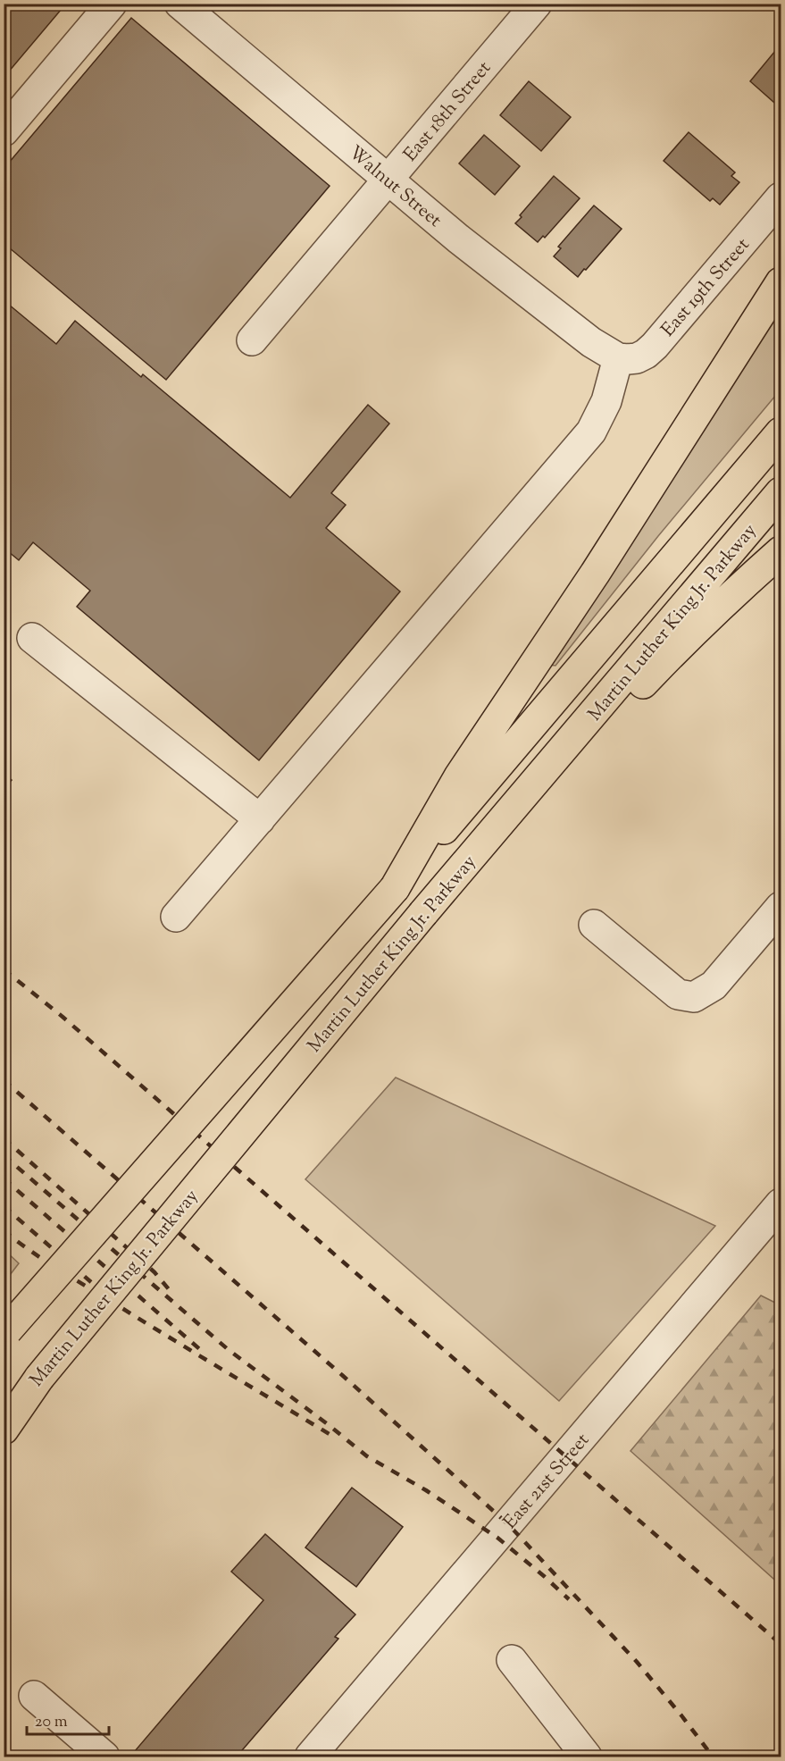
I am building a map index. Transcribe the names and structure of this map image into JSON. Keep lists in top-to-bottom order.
{
  "streets": {
    "highway": ["Martin Luther King Jr. Parkway"],
    "street": [
      "East 18th Street",
      "Walnut Street",
      "East 19th Street",
      "East 21st Street"
    ]
  },
  "crossings": [
    ["East 18th Street", "Walnut Street"],
    ["Walnut Street", "East 19th Street"]
  ],
  "scale_bar": "20 m"
}
